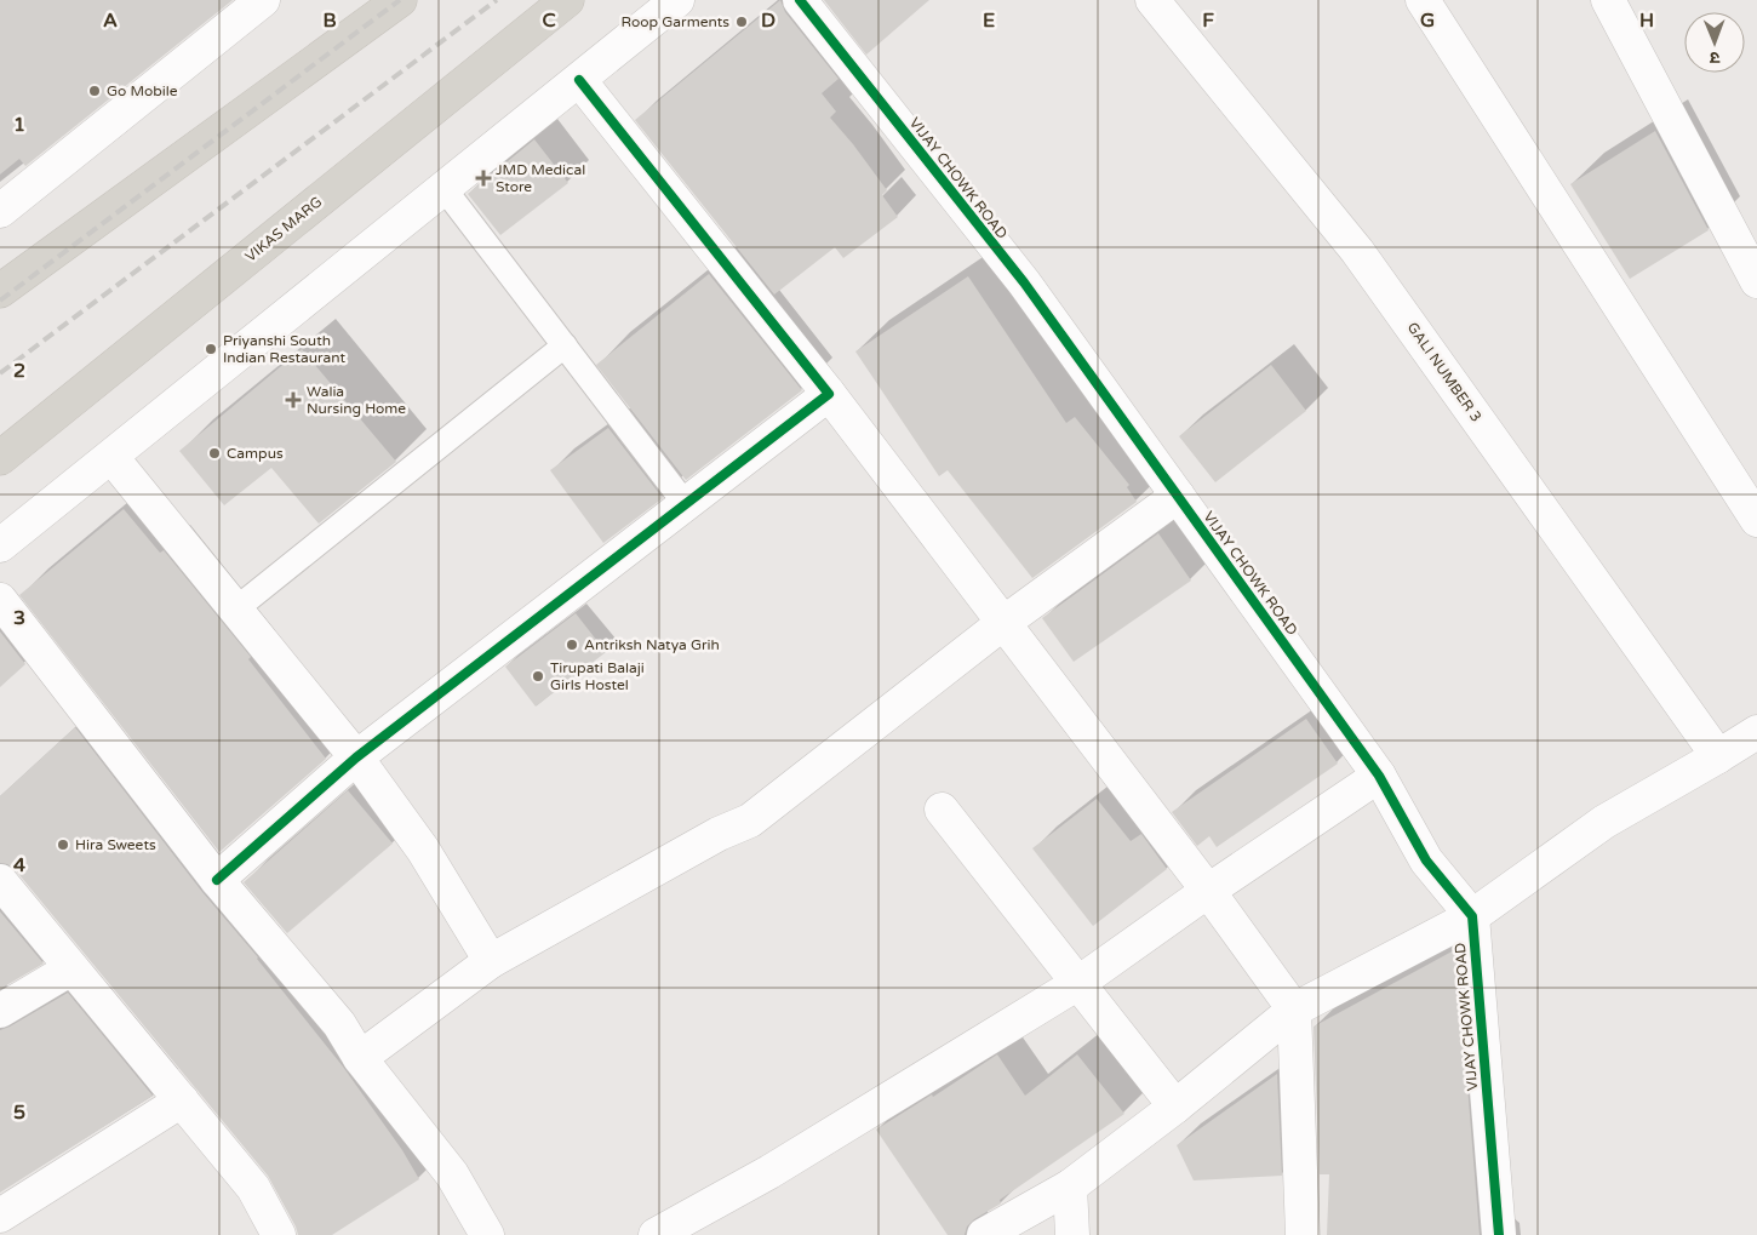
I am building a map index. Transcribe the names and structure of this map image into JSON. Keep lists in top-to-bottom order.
{
  "streets": {
    "main road": ["VIKAS MARG"],
    "street": ["VIJAY CHOWK ROAD", "GALI NUMBER 3"]
  },
  "places": {
    "other": [
      "Roop Garments",
      "Go Mobile",
      "Priyanshi South Indian Restaurant",
      "Campus",
      "Antriksh Natya Grih",
      "Tirupati Balaji Girls Hostel",
      "Hira Sweets"
    ],
    "health": ["JMD Medical Store", "Walia Nursing Home"]
  },
  "north": "bottom",
  "grid": {
    "columns": [
      "A",
      "B",
      "C",
      "D",
      "E",
      "F",
      "G",
      "H"
    ],
    "rows": [
      "1",
      "2",
      "3",
      "4",
      "5"
    ]
  }
}
